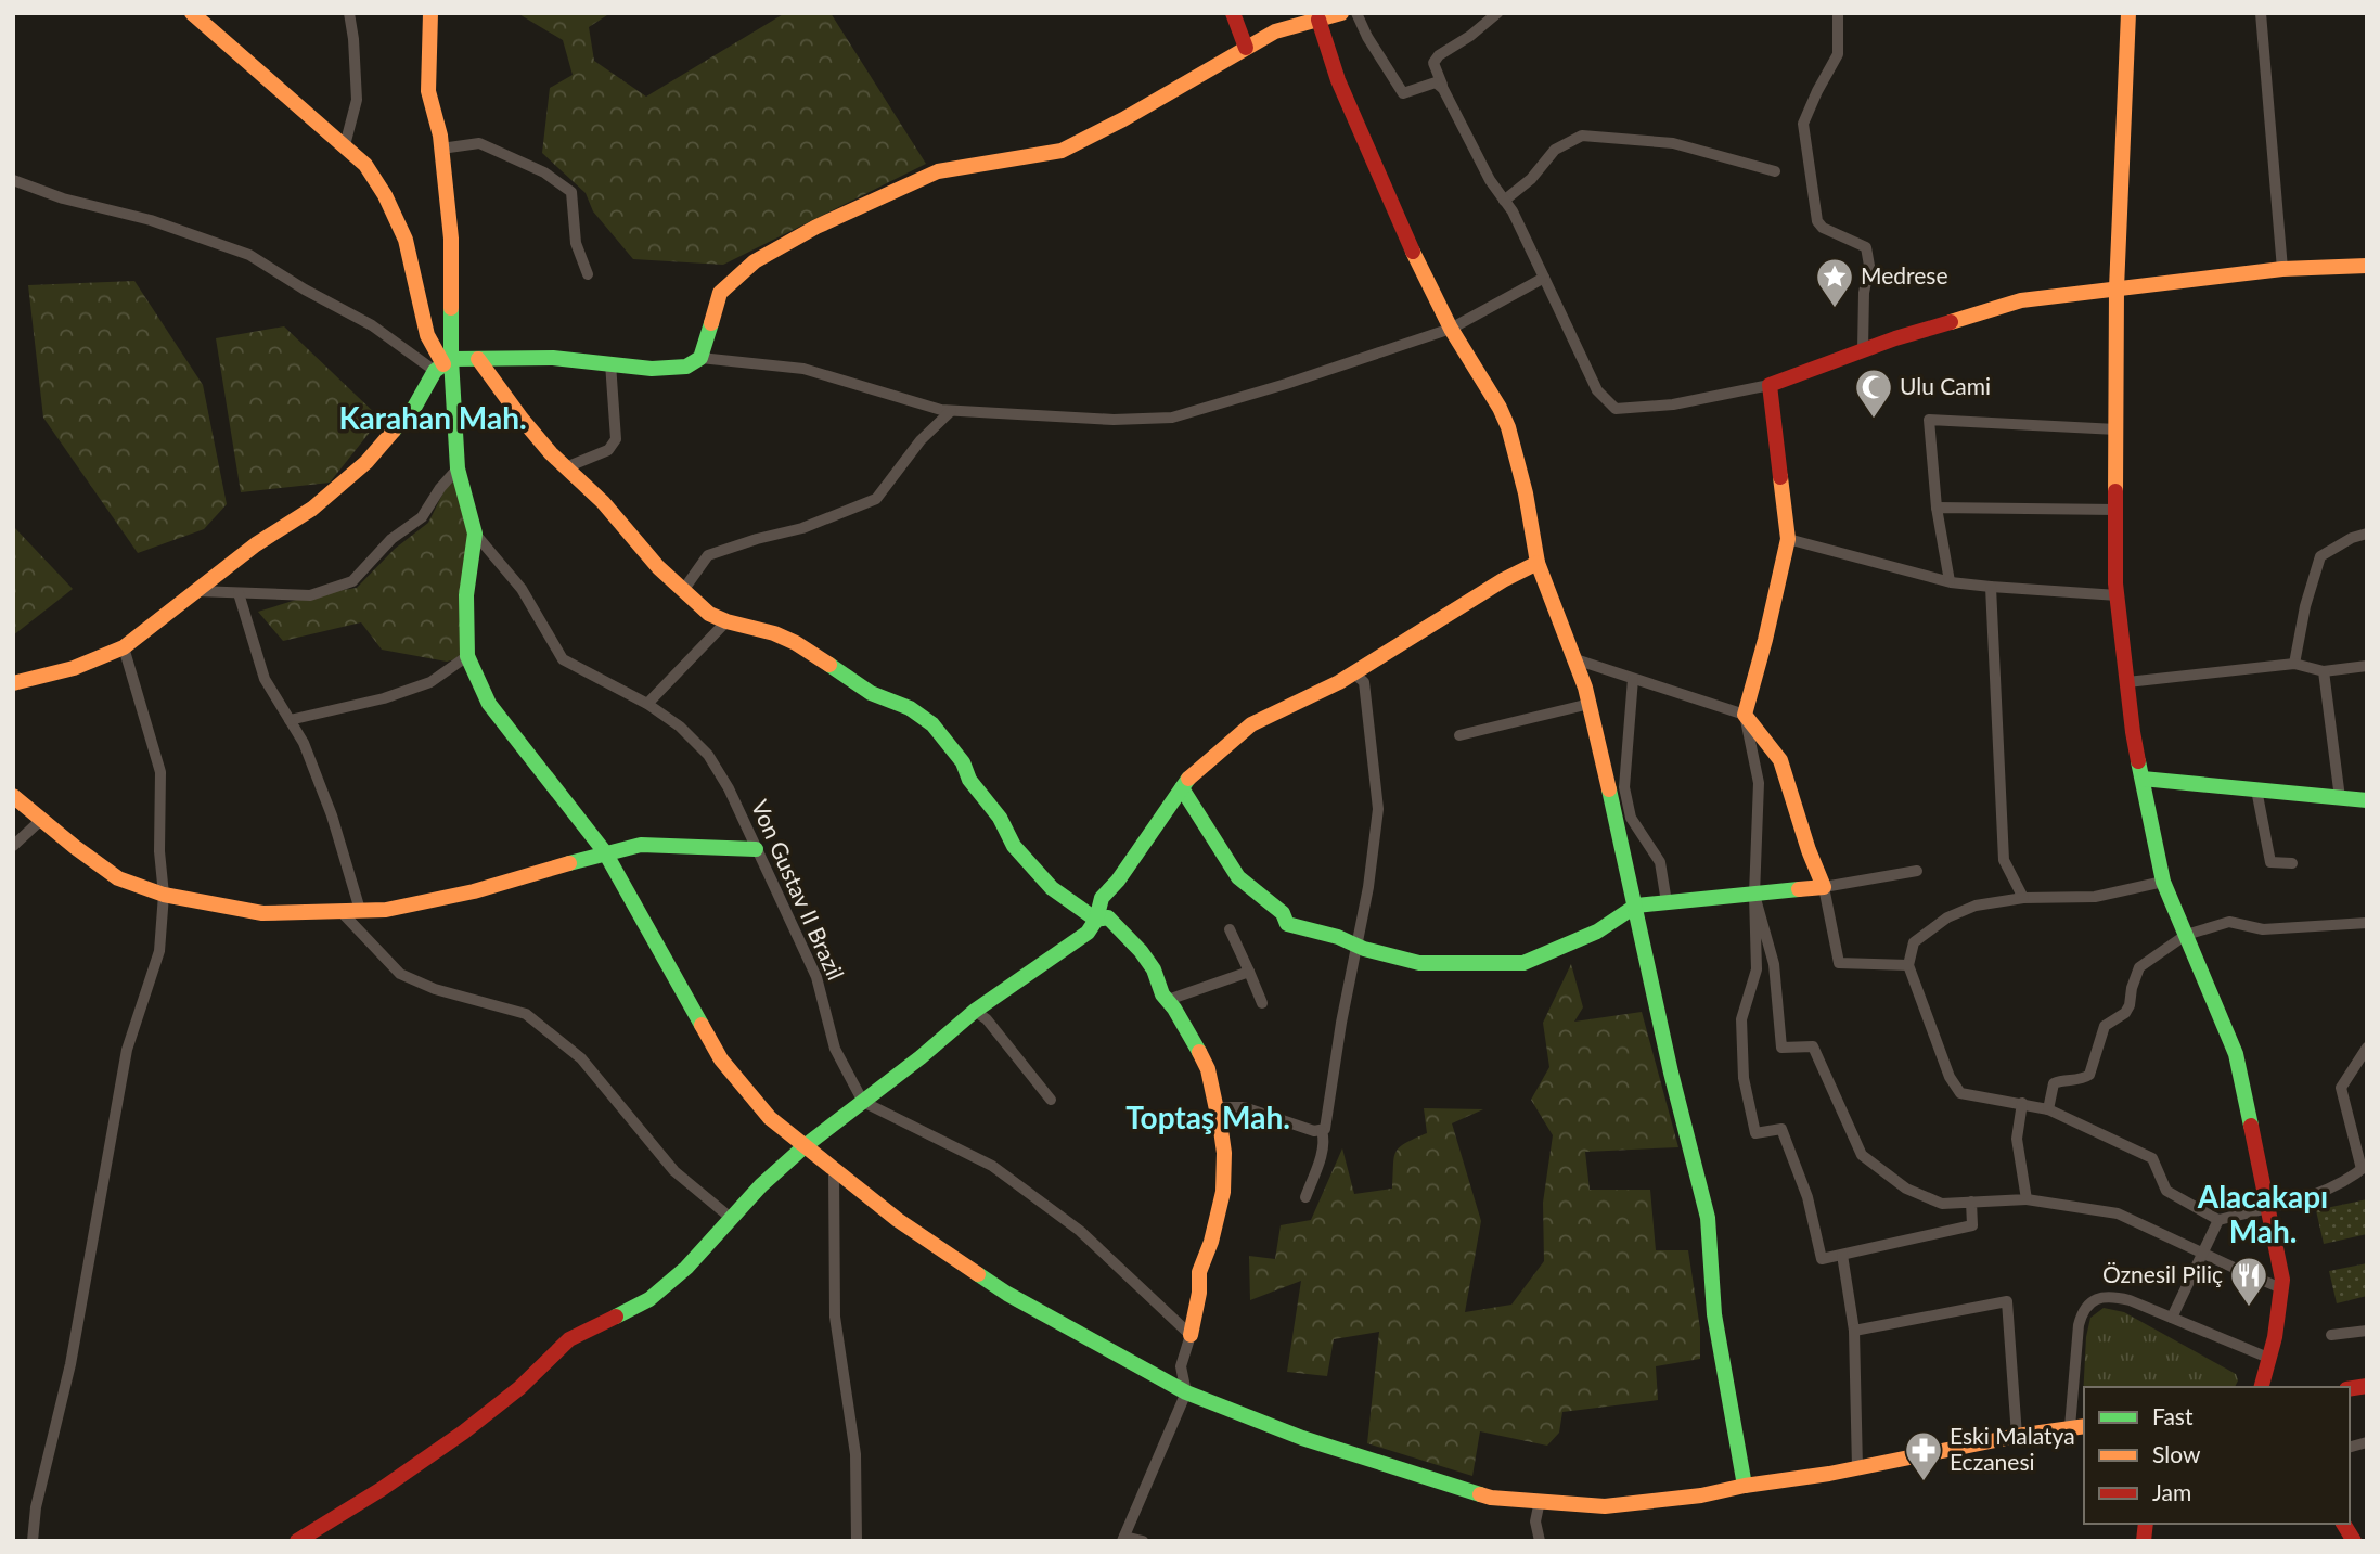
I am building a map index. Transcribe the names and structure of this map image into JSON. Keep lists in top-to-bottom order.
{
  "streets": {
    "street": ["Von Gustav II Brazil"]
  },
  "districts": ["Karahan Mah.", "Toptaş Mah.", "Alacakapı Mah."],
  "places": {
    "place": ["Medrese"],
    "mosque": ["Ulu Cami"],
    "restaurant": ["Öznesil Piliç"],
    "pharmacy": ["Eski Malatya Eczanesi"]
  },
  "legend": ["Fast", "Slow", "Jam"]
}
